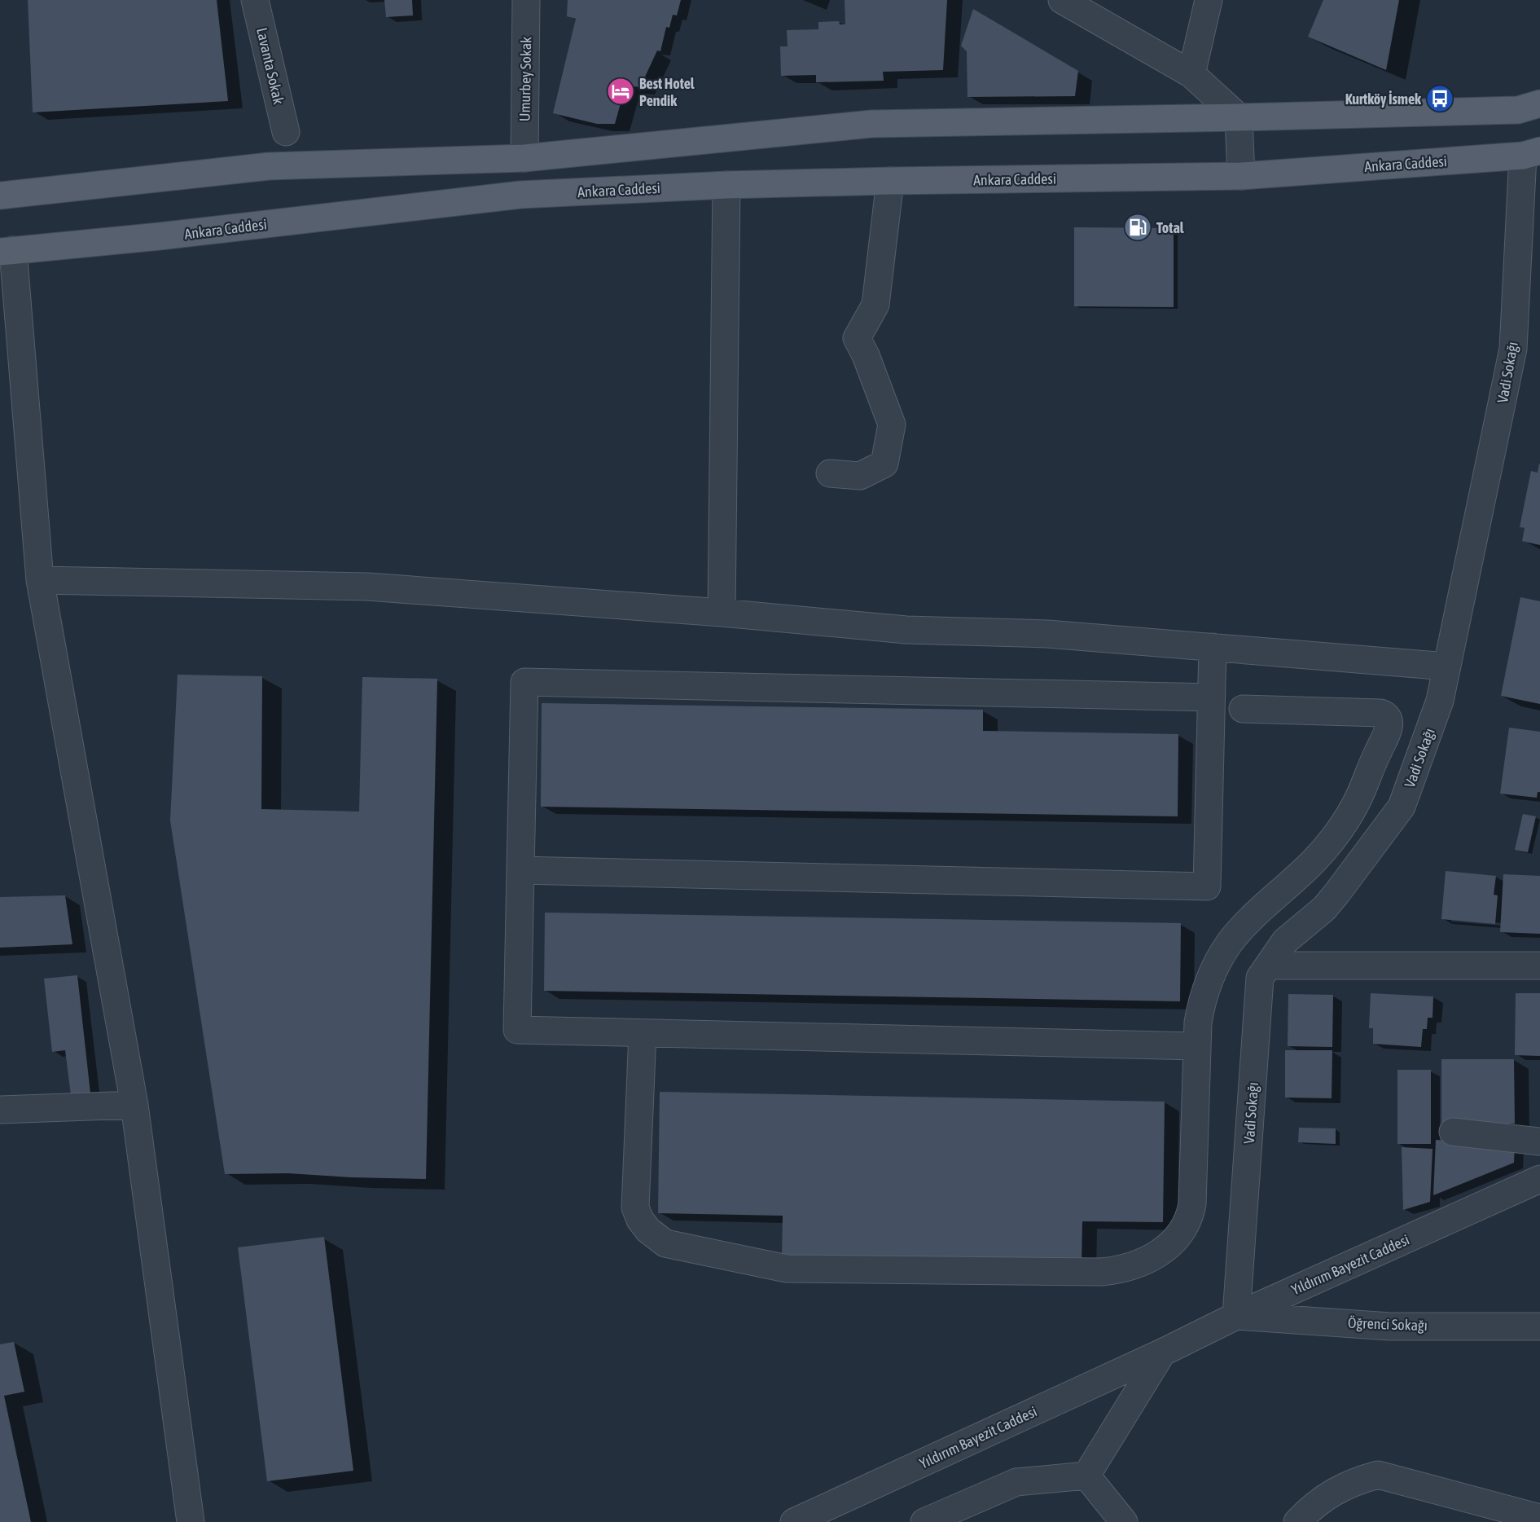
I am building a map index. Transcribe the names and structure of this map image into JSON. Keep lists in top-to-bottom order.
{
  "streets": {
    "main road": ["Ankara Caddesi"],
    "street": [
      "Lavanta Sokak",
      "Umurbey Sokak",
      "Vadi Sokağı",
      "Yıldırım Bayezit Caddesi",
      "Öğrenci Sokağı"
    ]
  },
  "crossings": [
    ["Ankara Caddesi", "Vadi Sokağı"],
    ["Vadi Sokağı", "Yıldırım Bayezit Caddesi"],
    ["Vadi Sokağı", "Öğrenci Sokağı"],
    ["Yıldırım Bayezit Caddesi", "Öğrenci Sokağı"]
  ],
  "places": {
    "hotel": ["Best Hotel Pendik"],
    "bus stop": ["Kurtköy İsmek"],
    "fuel station": ["Total"]
  }
}
